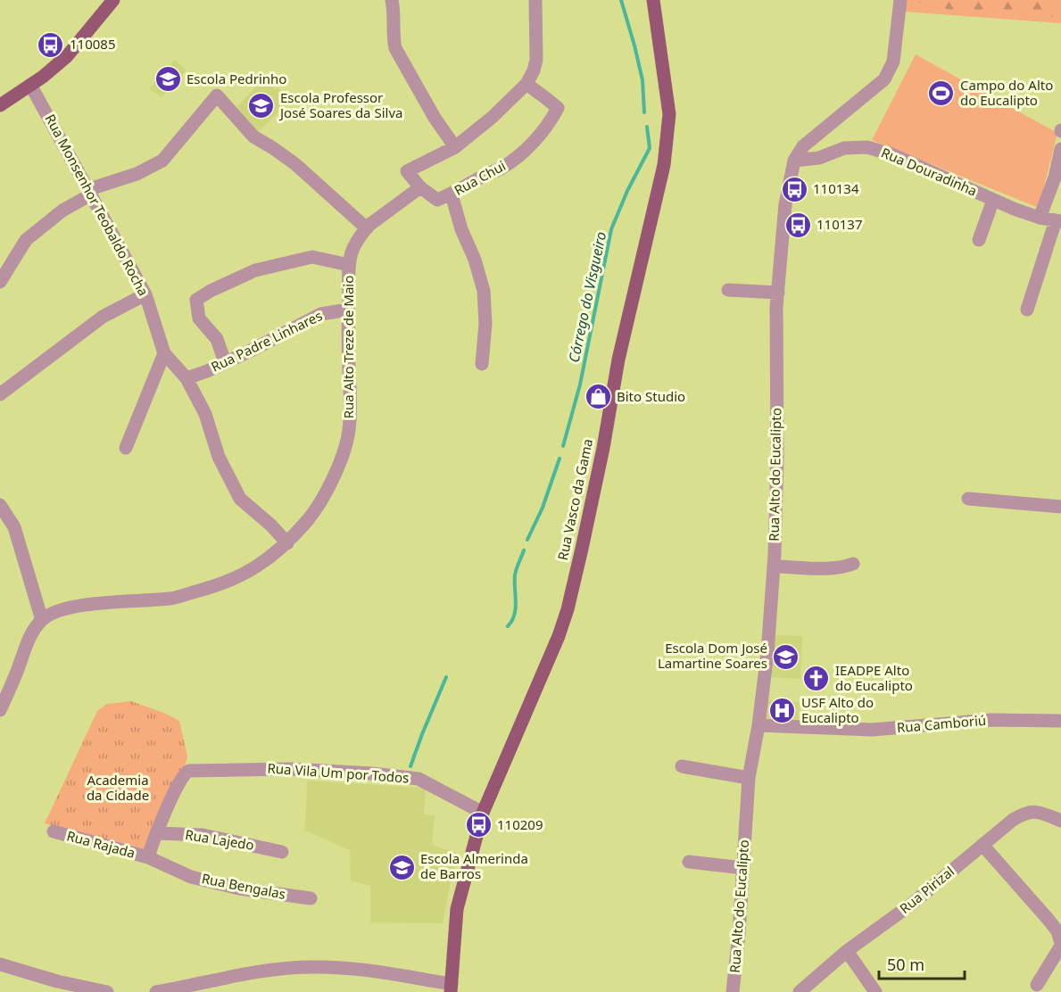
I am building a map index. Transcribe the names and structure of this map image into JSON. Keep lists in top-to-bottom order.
{
  "streets": {
    "main road": ["Rua Vasco da Gama"],
    "street": [
      "Rua Douradinha",
      "Rua Chui",
      "Rua Monsenhor Teobaldo Rocha",
      "Rua Padre Linhares",
      "Rua Alto Treze de Maio",
      "Rua Alto do Eucalipto",
      "Rua Camboriú",
      "Rua Vila Um por Todos",
      "Rua Lajedo",
      "Rua Rajada",
      "Rua Bengalas",
      "Rua Pirizal"
    ]
  },
  "crossings": [
    ["Rua Douradinha", "Rua Alto do Eucalipto"],
    ["Rua Chui", "Rua Alto Treze de Maio"],
    ["Rua Monsenhor Teobaldo Rocha", "Rua Padre Linhares"],
    ["Rua Monsenhor Teobaldo Rocha", "Rua Alto Treze de Maio"],
    ["Rua Padre Linhares", "Rua Alto Treze de Maio"],
    ["Rua Alto do Eucalipto", "Rua Camboriú"],
    ["Rua Vasco da Gama", "Rua Vila Um por Todos"],
    ["Rua Vila Um por Todos", "Rua Lajedo"],
    ["Rua Rajada", "Rua Bengalas"]
  ],
  "water": ["Córrego do Visgueiro"],
  "parks": ["Academia da Cidade"],
  "places": {
    "bus stop": [
      "110085",
      "110134",
      "110137",
      "110209"
    ],
    "school or university": [
      "Escola Pedrinho",
      "Escola Professor José Soares da Silva",
      "Escola Dom José Lamartine Soares",
      "Escola Almerinda de Barros"
    ],
    "sports": ["Campo do Alto do Eucalipto"],
    "shop": ["Bito Studio"],
    "church": ["IEADPE Alto do Eucalipto"],
    "hospital": ["USF Alto do Eucalipto"]
  },
  "scale_bar": "50 m"
}
